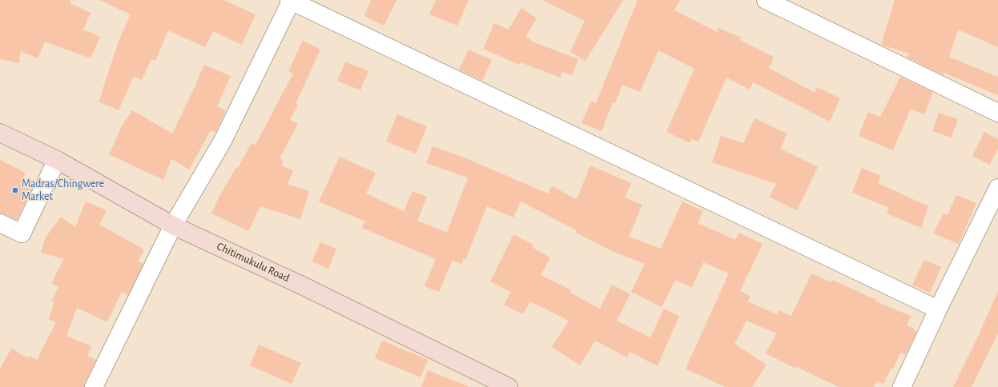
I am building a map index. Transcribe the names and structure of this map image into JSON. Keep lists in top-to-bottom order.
{
  "streets": {
    "street": ["Chitimukulu Road"]
  },
  "places": ["Madras/Chingwere Market"]
}
